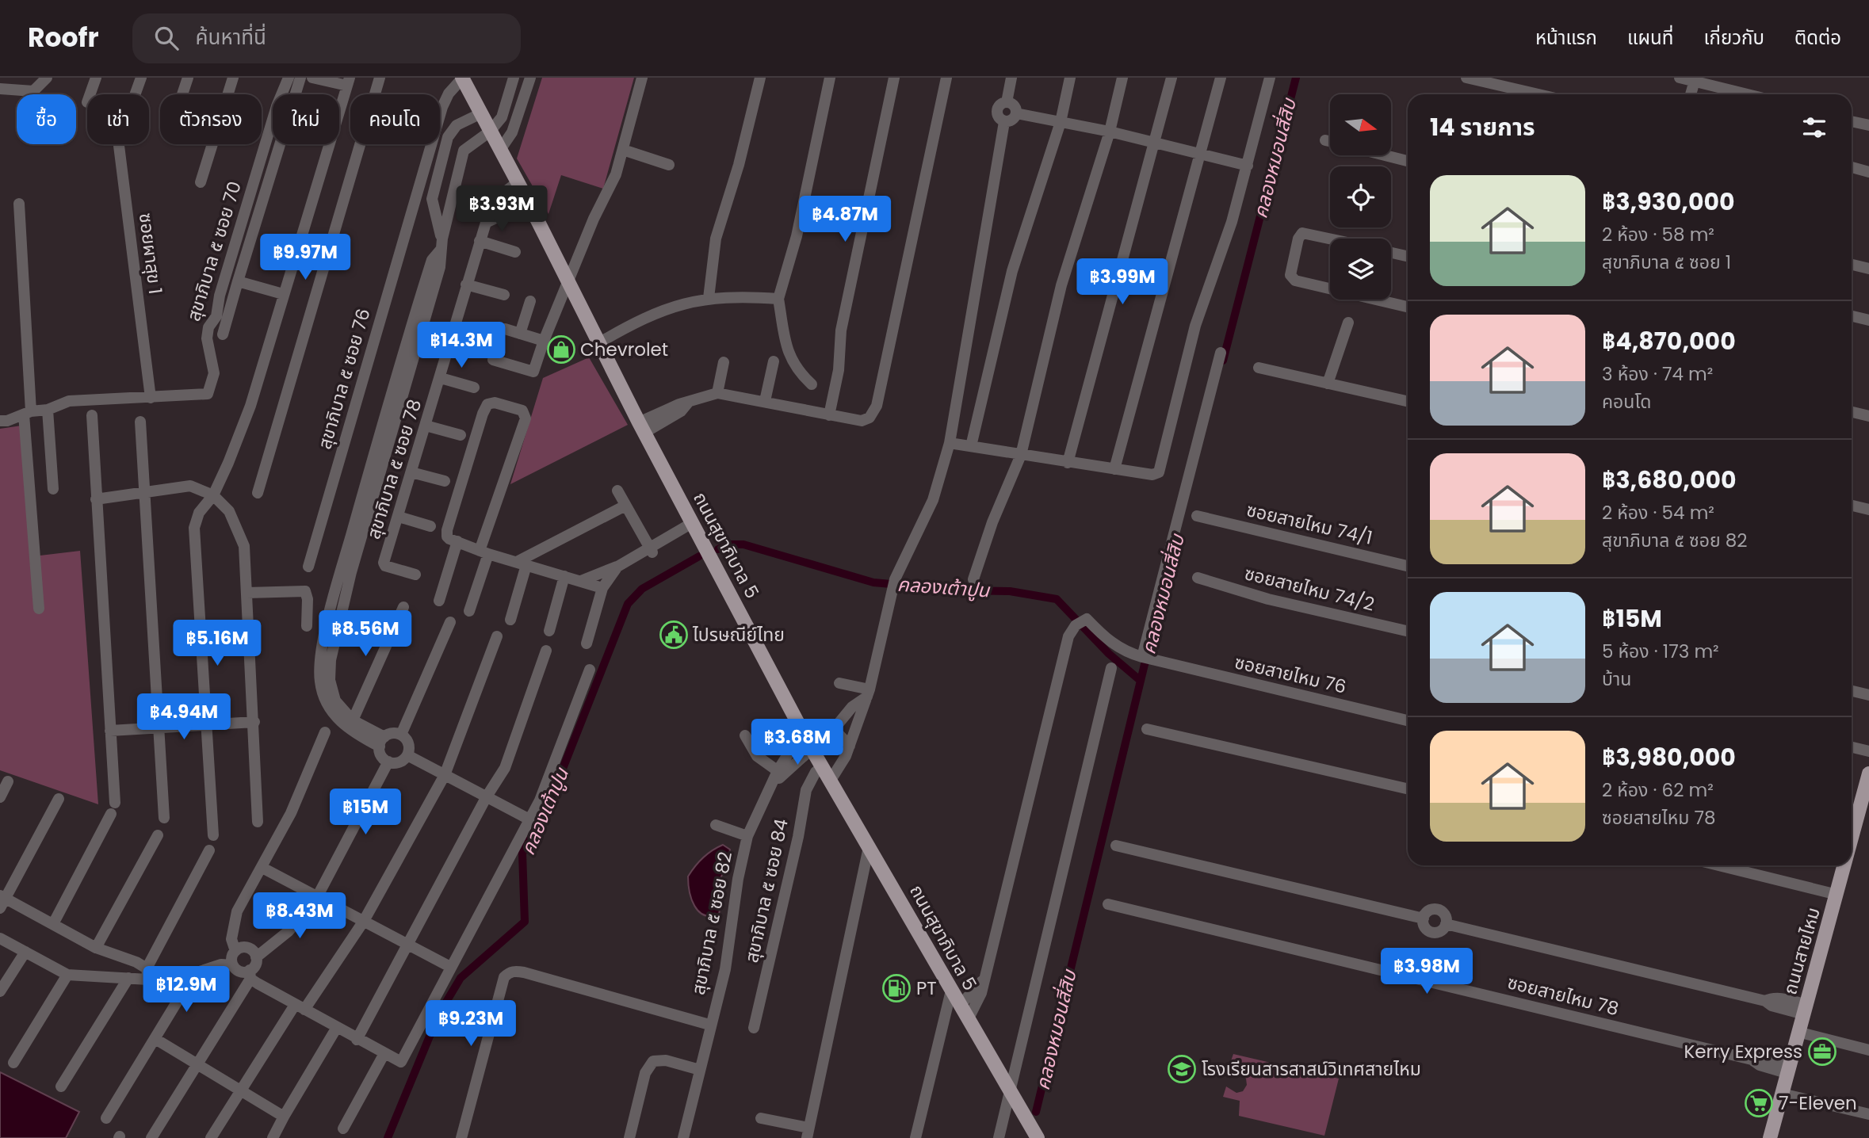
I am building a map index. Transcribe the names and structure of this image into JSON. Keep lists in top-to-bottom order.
{
  "streets": {
    "main road": ["ถนนสุขาภิบาล 5", "ถนนสายไหม"],
    "street": [
      "สุขาภิบาล ๕ ซอย 70",
      "ซอยผาสุข 1",
      "สุขาภิบาล ๕ ซอย 76",
      "สุขาภิบาล ๕ ซอย 78",
      "ซอยสายไหม 74/1",
      "ซอยสายไหม 74/2",
      "ซอยสายไหม 76",
      "สุขาภิบาล ๕ ซอย 84",
      "สุขาภิบาล ๕ ซอย 82",
      "ซอยสายไหม 78"
    ]
  },
  "crossings": [
    ["สุขาภิบาล ๕ ซอย 70", "ซอยผาสุข 1"],
    ["สุขาภิบาล ๕ ซอย 76", "ถนนสุขาภิบาล 5"],
    ["สุขาภิบาล ๕ ซอย 78", "ถนนสุขาภิบาล 5"],
    ["ถนนสุขาภิบาล 5", "สุขาภิบาล ๕ ซอย 84"],
    ["ถนนสุขาภิบาล 5", "สุขาภิบาล ๕ ซอย 82"],
    ["ถนนสายไหม", "ซอยสายไหม 78"]
  ],
  "water": ["คลองหมอนสี่สิบ", "คลองเต้าปูน"],
  "places": {
    "shop": ["Chevrolet"],
    "public building": ["ไปรษณีย์ไทย"],
    "fuel station": ["PT"],
    "office": ["Kerry Express"],
    "school or university": ["โรงเรียนสารสาสน์วิเทศสายไหม"],
    "supermarket": ["7-Eleven"]
  },
  "north": "right",
  "page": {
    "header": "Roofr",
    "search": "ค้นหาที่นี่",
    "nav": [
      "หน้าแรก",
      "แผนที่",
      "เกี่ยวกับ",
      "ติดต่อ"
    ],
    "chip": [
      "ซื้อ",
      "เช่า",
      "ตัวกรอง",
      "ใหม่",
      "คอนโด"
    ],
    "heading": "14 รายการ",
    "list": [
      {
        "name": "฿3,930,000",
        "note": "2 ห้อง · 58 m² · สุขาภิบาล ๕ ซอย 1"
      },
      {
        "name": "฿4,870,000",
        "note": "3 ห้อง · 74 m² · คอนโด"
      },
      {
        "name": "฿3,680,000",
        "note": "2 ห้อง · 54 m² · สุขาภิบาล ๕ ซอย 82"
      },
      {
        "name": "฿15M",
        "note": "5 ห้อง · 173 m² · บ้าน"
      },
      {
        "name": "฿3,980,000",
        "note": "2 ห้อง · 62 m² · ซอยสายไหม 78"
      }
    ],
    "price": [
      "฿3.93M",
      "฿4.87M",
      "฿9.97M",
      "฿3.99M",
      "฿14.3M",
      "฿8.56M",
      "฿5.16M",
      "฿4.94M",
      "฿3.68M",
      "฿15M",
      "฿8.43M",
      "฿3.98M",
      "฿12.9M",
      "฿9.23M"
    ]
  }
}
